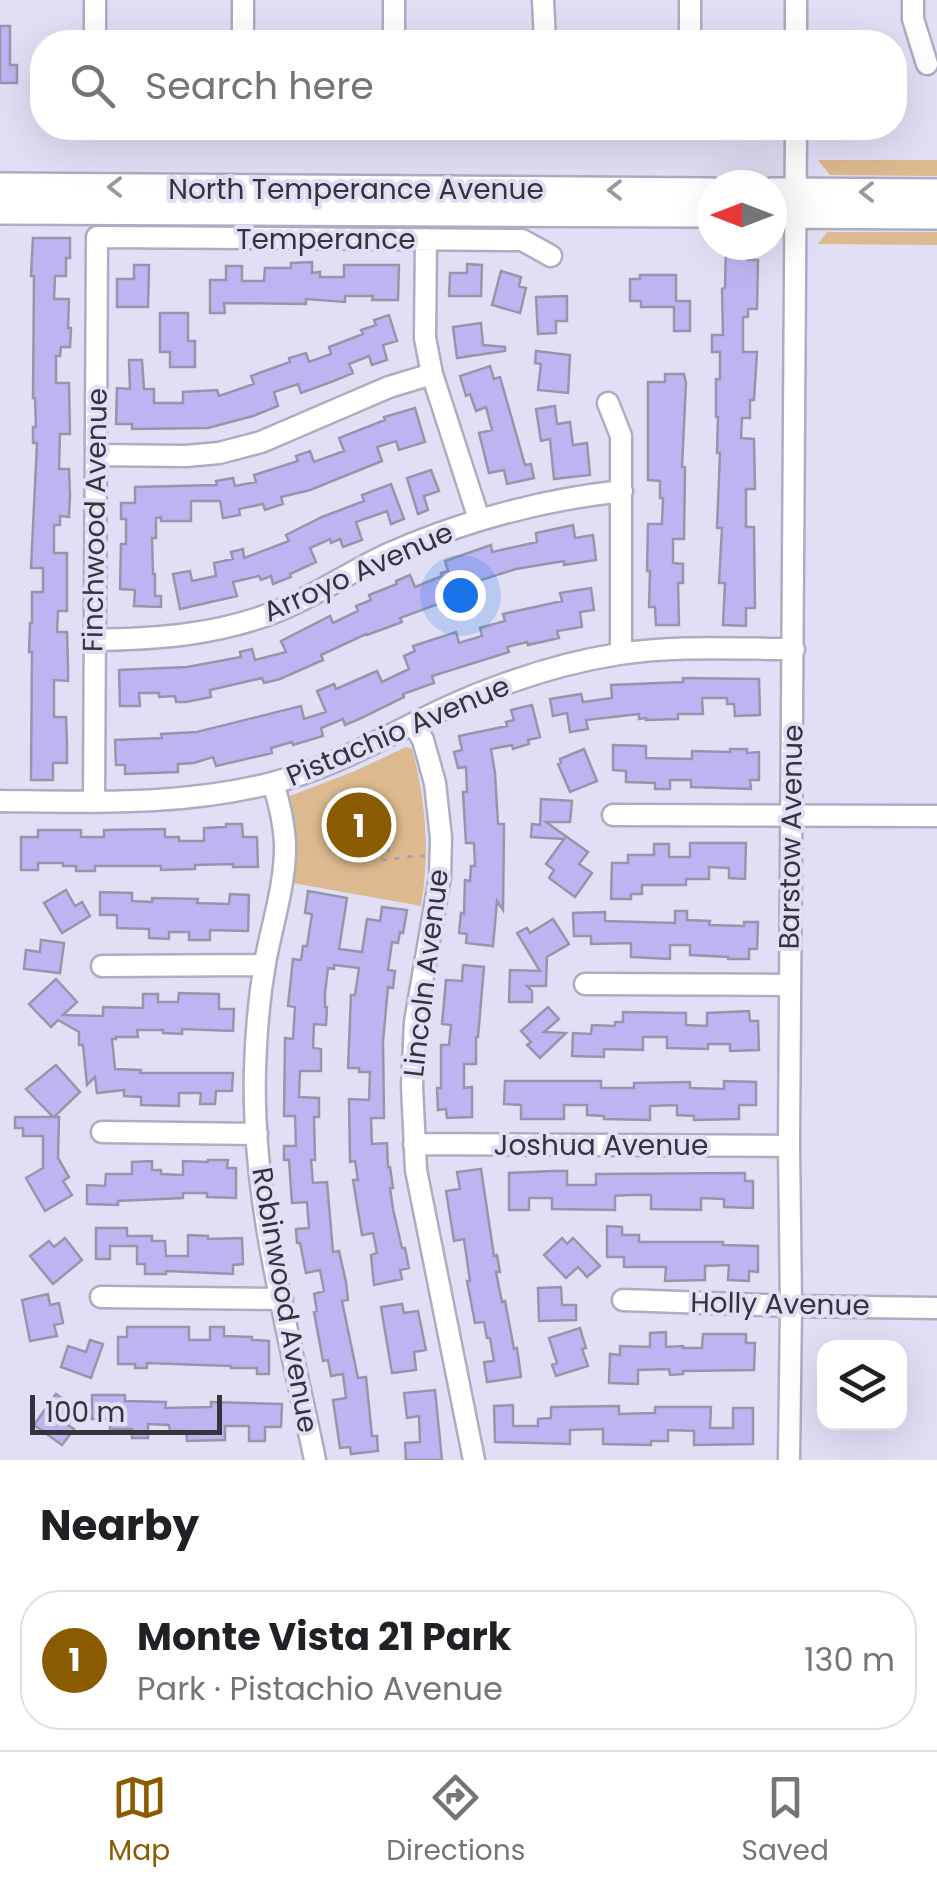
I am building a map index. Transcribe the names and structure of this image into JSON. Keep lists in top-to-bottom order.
{
  "streets": {
    "main road": ["North Temperance Avenue"],
    "street": [
      "Temperance",
      "Finchwood Avenue",
      "Arroyo Avenue",
      "Pistachio Avenue",
      "Barstow Avenue",
      "Lincoln Avenue",
      "Joshua Avenue",
      "Robinwood Avenue",
      "Holly Avenue"
    ]
  },
  "crossings": [
    ["Temperance", "Finchwood Avenue"],
    ["Finchwood Avenue", "Arroyo Avenue"],
    ["Finchwood Avenue", "Pistachio Avenue"],
    ["Pistachio Avenue", "Barstow Avenue"],
    ["Pistachio Avenue", "Lincoln Avenue"],
    ["Pistachio Avenue", "Robinwood Avenue"],
    ["Barstow Avenue", "Joshua Avenue"],
    ["Barstow Avenue", "Holly Avenue"],
    ["Lincoln Avenue", "Joshua Avenue"]
  ],
  "scale_bar": "100 m",
  "north": "left",
  "page": {
    "search": "Search here",
    "pins": "1",
    "scale": "100 m",
    "heading": "Nearby",
    "list": [
      {
        "mark": "1",
        "name": "Monte Vista 21 Park",
        "note": "Park · Pistachio Avenue",
        "value": "130 m"
      }
    ],
    "nav": ["Map", "Directions", "Saved"]
  }
}
